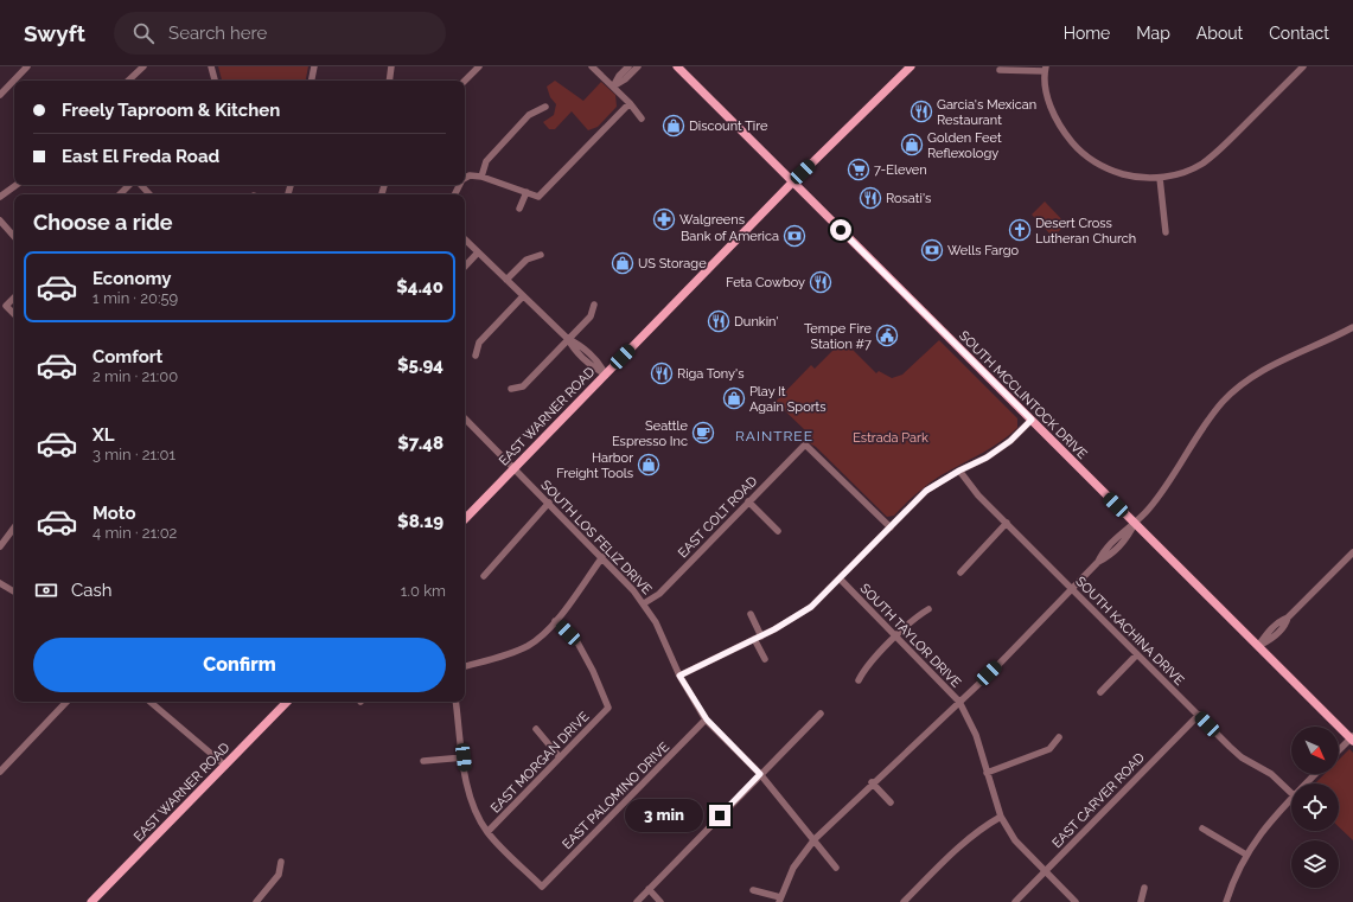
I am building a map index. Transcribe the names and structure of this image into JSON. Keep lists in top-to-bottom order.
{
  "streets": {
    "main road": ["SOUTH MCCLINTOCK DRIVE", "EAST WARNER ROAD"],
    "street": [
      "EAST COLT ROAD",
      "SOUTH LOS FELIZ DRIVE",
      "SOUTH KACHINA DRIVE",
      "SOUTH TAYLOR DRIVE",
      "EAST MORGAN DRIVE",
      "EAST PALOMINO DRIVE",
      "EAST CARVER ROAD"
    ]
  },
  "crossings": [
    ["SOUTH MCCLINTOCK DRIVE", "EAST WARNER ROAD"],
    ["EAST WARNER ROAD", "SOUTH LOS FELIZ DRIVE"],
    ["EAST COLT ROAD", "SOUTH LOS FELIZ DRIVE"],
    ["SOUTH LOS FELIZ DRIVE", "EAST PALOMINO DRIVE"],
    ["SOUTH KACHINA DRIVE", "EAST CARVER ROAD"],
    ["SOUTH TAYLOR DRIVE", "EAST CARVER ROAD"],
    ["EAST MORGAN DRIVE", "EAST PALOMINO DRIVE"]
  ],
  "districts": ["RAINTREE"],
  "parks": ["Estrada Park"],
  "places": {
    "restaurant": [
      "Garcia's Mexican Restaurant",
      "Rosati's",
      "Feta Cowboy",
      "Dunkin'",
      "Riga Tony's"
    ],
    "shop": [
      "Discount Tire",
      "Golden Feet Reflexology",
      "US Storage",
      "Play It Again Sports",
      "Harbor Freight Tools"
    ],
    "supermarket": ["7-Eleven"],
    "pharmacy": ["Walgreens"],
    "church": ["Desert Cross Lutheran Church"],
    "bank": ["Bank of America", "Wells Fargo"],
    "public building": ["Tempe Fire Station #7"],
    "cafe": ["Seattle Espresso Inc"]
  },
  "north": "bottom right",
  "page": {
    "header": "Swyft",
    "search": "Search here",
    "nav": [
      "Home",
      "Map",
      "About",
      "Contact"
    ],
    "banner": ["Freely Taproom & Kitchen", "East El Freda Road"],
    "heading": "Choose a ride",
    "list": [
      {
        "name": "Economy",
        "note": "1 min · 20:59",
        "value": "$4.40"
      },
      {
        "name": "Comfort",
        "note": "2 min · 21:00",
        "value": "$5.94"
      },
      {
        "name": "XL",
        "note": "3 min · 21:01",
        "value": "$7.48"
      },
      {
        "name": "Moto",
        "note": "4 min · 21:02",
        "value": "$8.19"
      }
    ],
    "pay": ["Cash", "1.0 km"],
    "buttons": "Confirm",
    "bubble": "3 min"
  }
}
